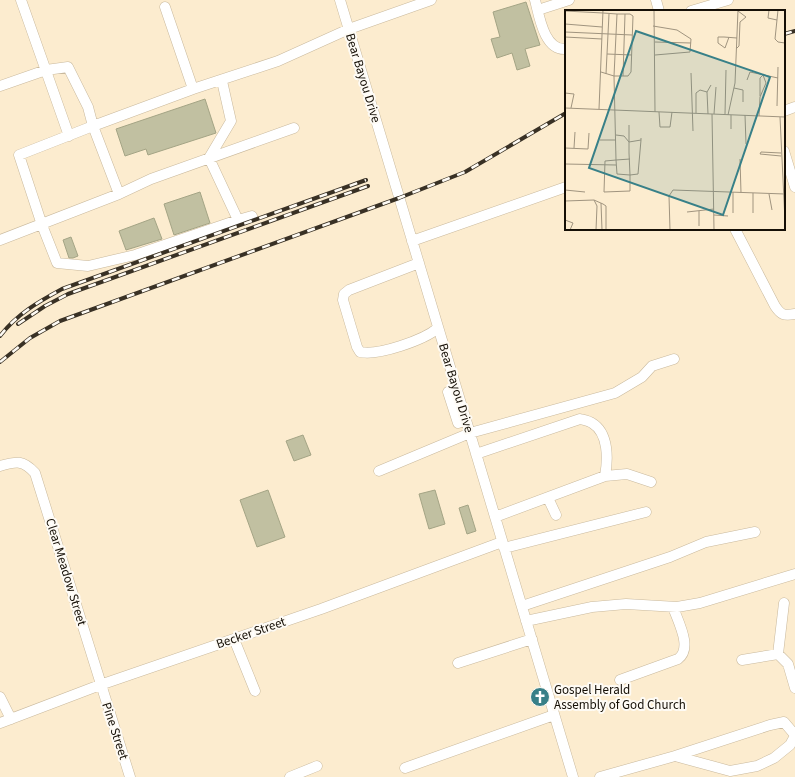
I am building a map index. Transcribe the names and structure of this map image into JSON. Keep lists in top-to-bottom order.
{
  "streets": {
    "street": [
      "Bear Bayou Drive",
      "Clear Meadow Street",
      "Becker Street",
      "Pine Street"
    ]
  },
  "crossings": [
    ["Bear Bayou Drive", "Becker Street"],
    ["Clear Meadow Street", "Becker Street"],
    ["Clear Meadow Street", "Pine Street"],
    ["Becker Street", "Pine Street"]
  ],
  "places": {
    "church": ["Gospel Herald Assembly of God Church"]
  }
}
